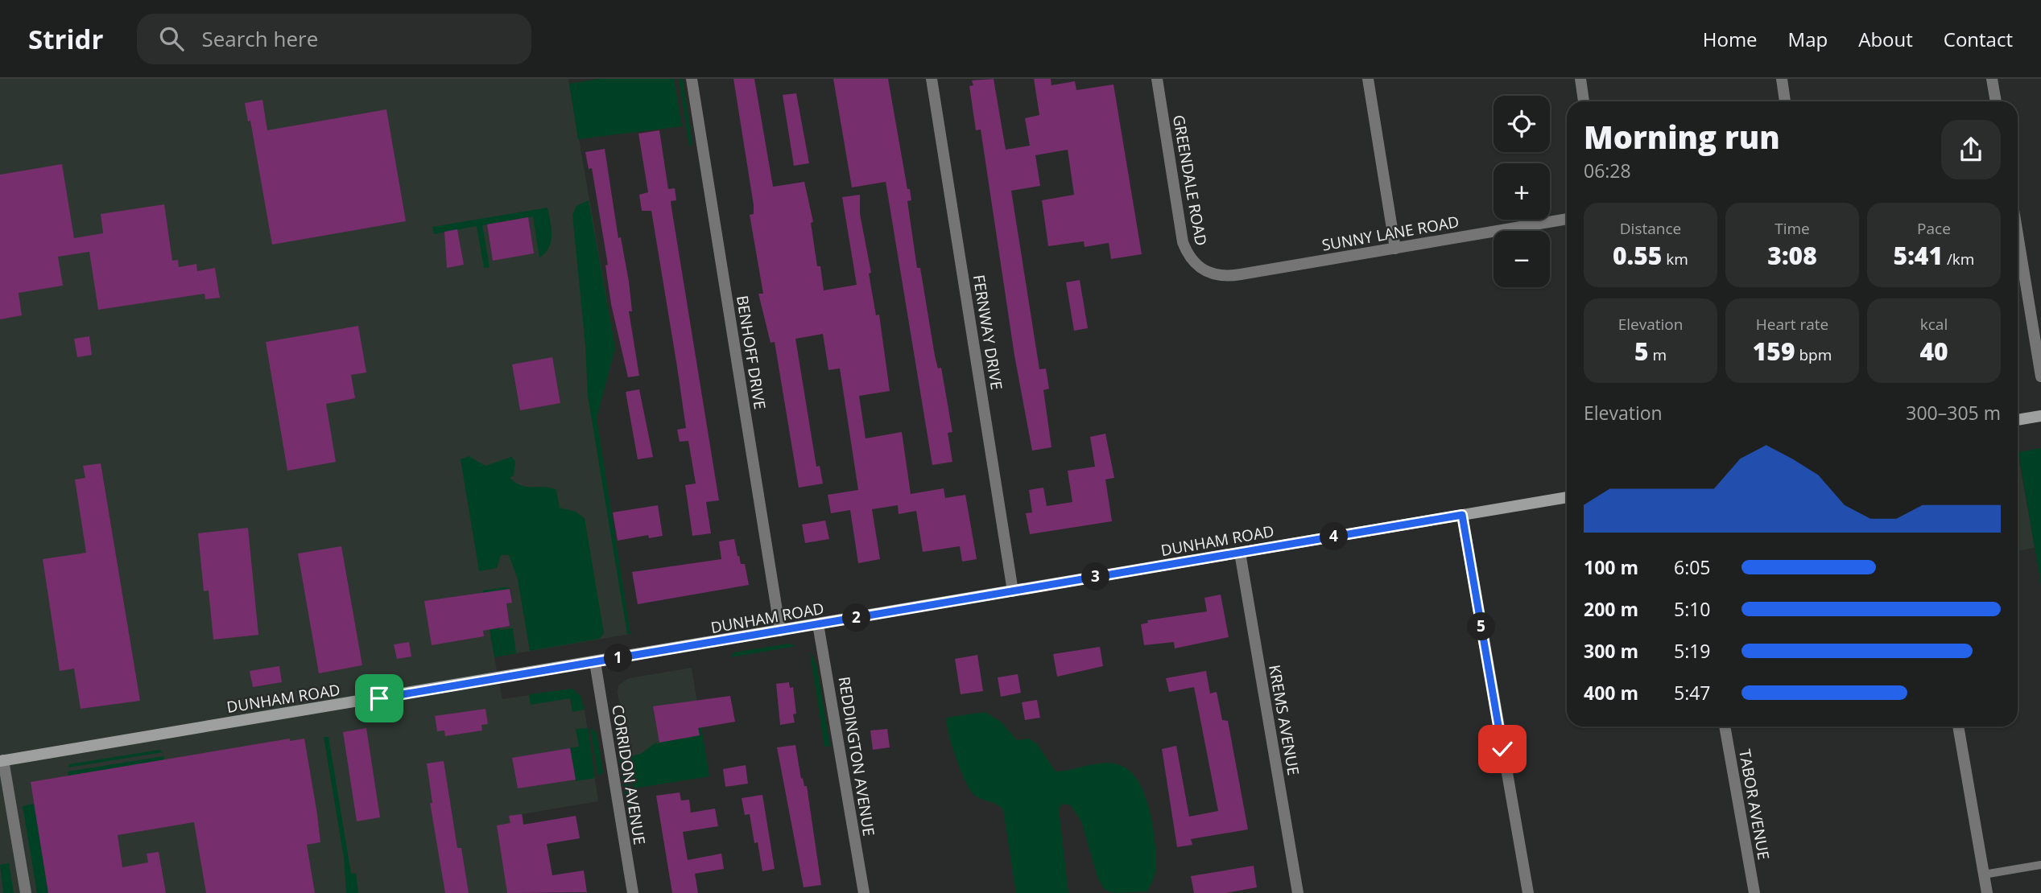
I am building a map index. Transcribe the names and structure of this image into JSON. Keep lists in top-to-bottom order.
{
  "streets": {
    "street": [
      "GREENDALE ROAD",
      "SUNNY LANE ROAD",
      "FERNWAY DRIVE",
      "BENHOFF DRIVE",
      "DUNHAM ROAD",
      "KREMS AVENUE",
      "REDDINGTON AVENUE",
      "CORRIDON AVENUE",
      "TABOR AVENUE"
    ]
  },
  "crossings": [
    ["GREENDALE ROAD", "SUNNY LANE ROAD"],
    ["FERNWAY DRIVE", "DUNHAM ROAD"],
    ["BENHOFF DRIVE", "DUNHAM ROAD"],
    ["DUNHAM ROAD", "KREMS AVENUE"],
    ["DUNHAM ROAD", "REDDINGTON AVENUE"],
    ["DUNHAM ROAD", "CORRIDON AVENUE"]
  ],
  "page": {
    "header": "Stridr",
    "search": "Search here",
    "nav": [
      "Home",
      "Map",
      "About",
      "Contact"
    ],
    "map_buttons": ["+", "−"],
    "heading": ["Morning run", "06:28"],
    "stats": [
      ["Distance", "0.55 km"],
      ["Time", "3:08"],
      ["Pace", "5:41 /km"],
      ["Elevation", "5 m"],
      ["Heart rate", "159 bpm"],
      ["kcal", "40"]
    ],
    "chart": ["Elevation", "300–305 m"],
    "pins": [
      "4",
      "3",
      "2",
      "5",
      "1"
    ],
    "list": [
      {
        "name": "100 m",
        "note": "6:05"
      },
      {
        "name": "200 m",
        "note": "5:10"
      },
      {
        "name": "300 m",
        "note": "5:19"
      },
      {
        "name": "400 m",
        "note": "5:47"
      }
    ]
  }
}
